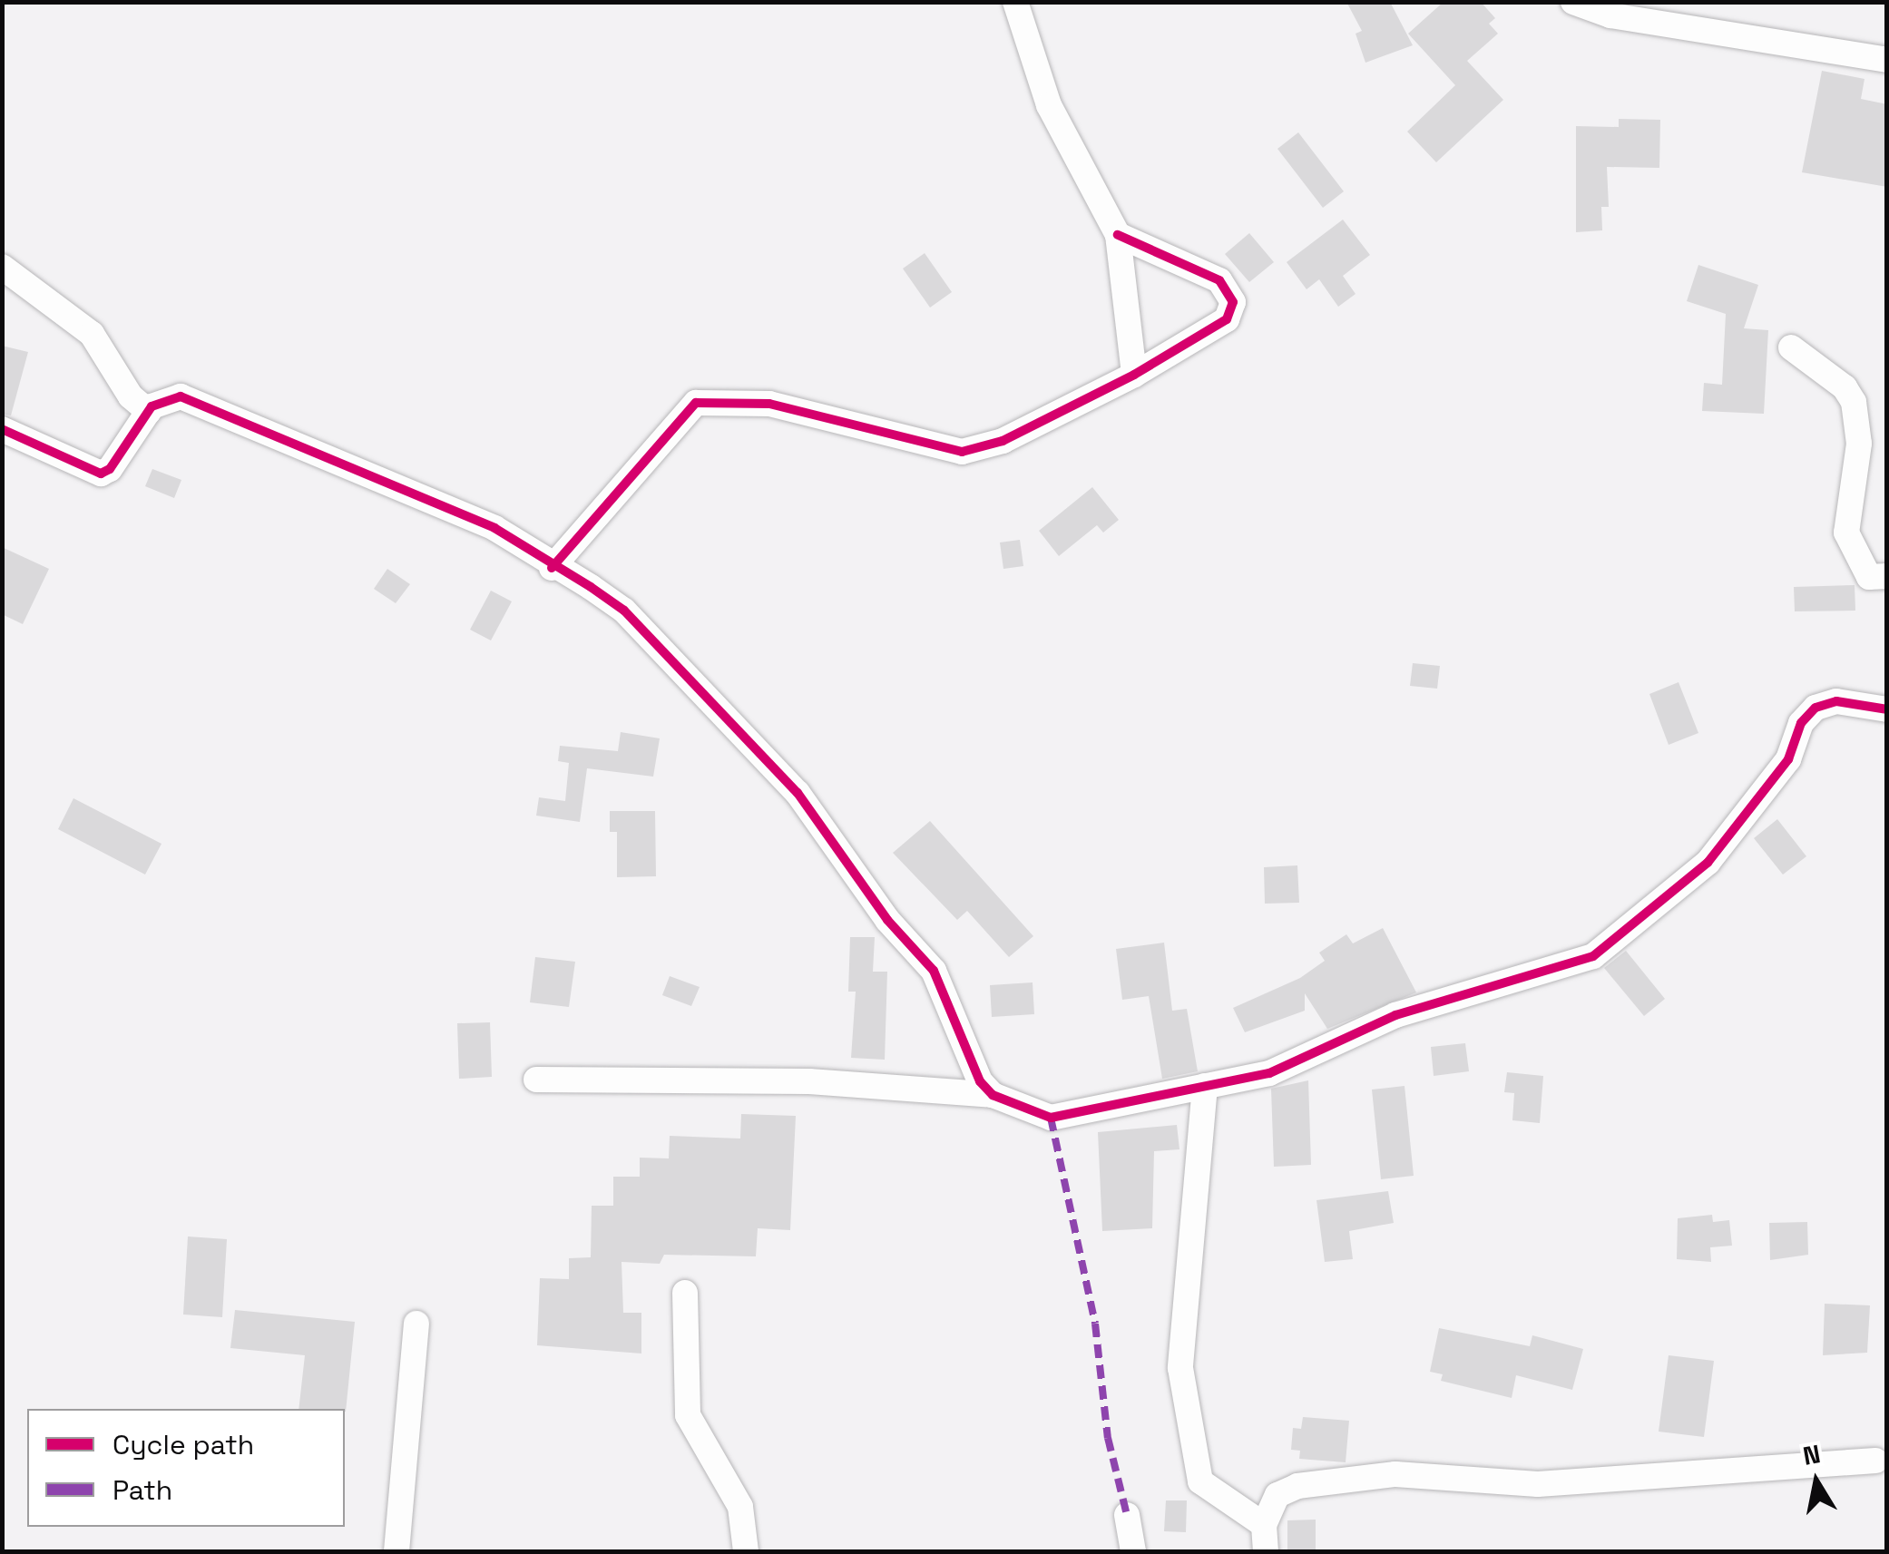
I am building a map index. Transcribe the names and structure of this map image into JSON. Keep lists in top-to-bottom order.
{
  "legend": ["Cycle path", "Path"],
  "north": "top"
}
